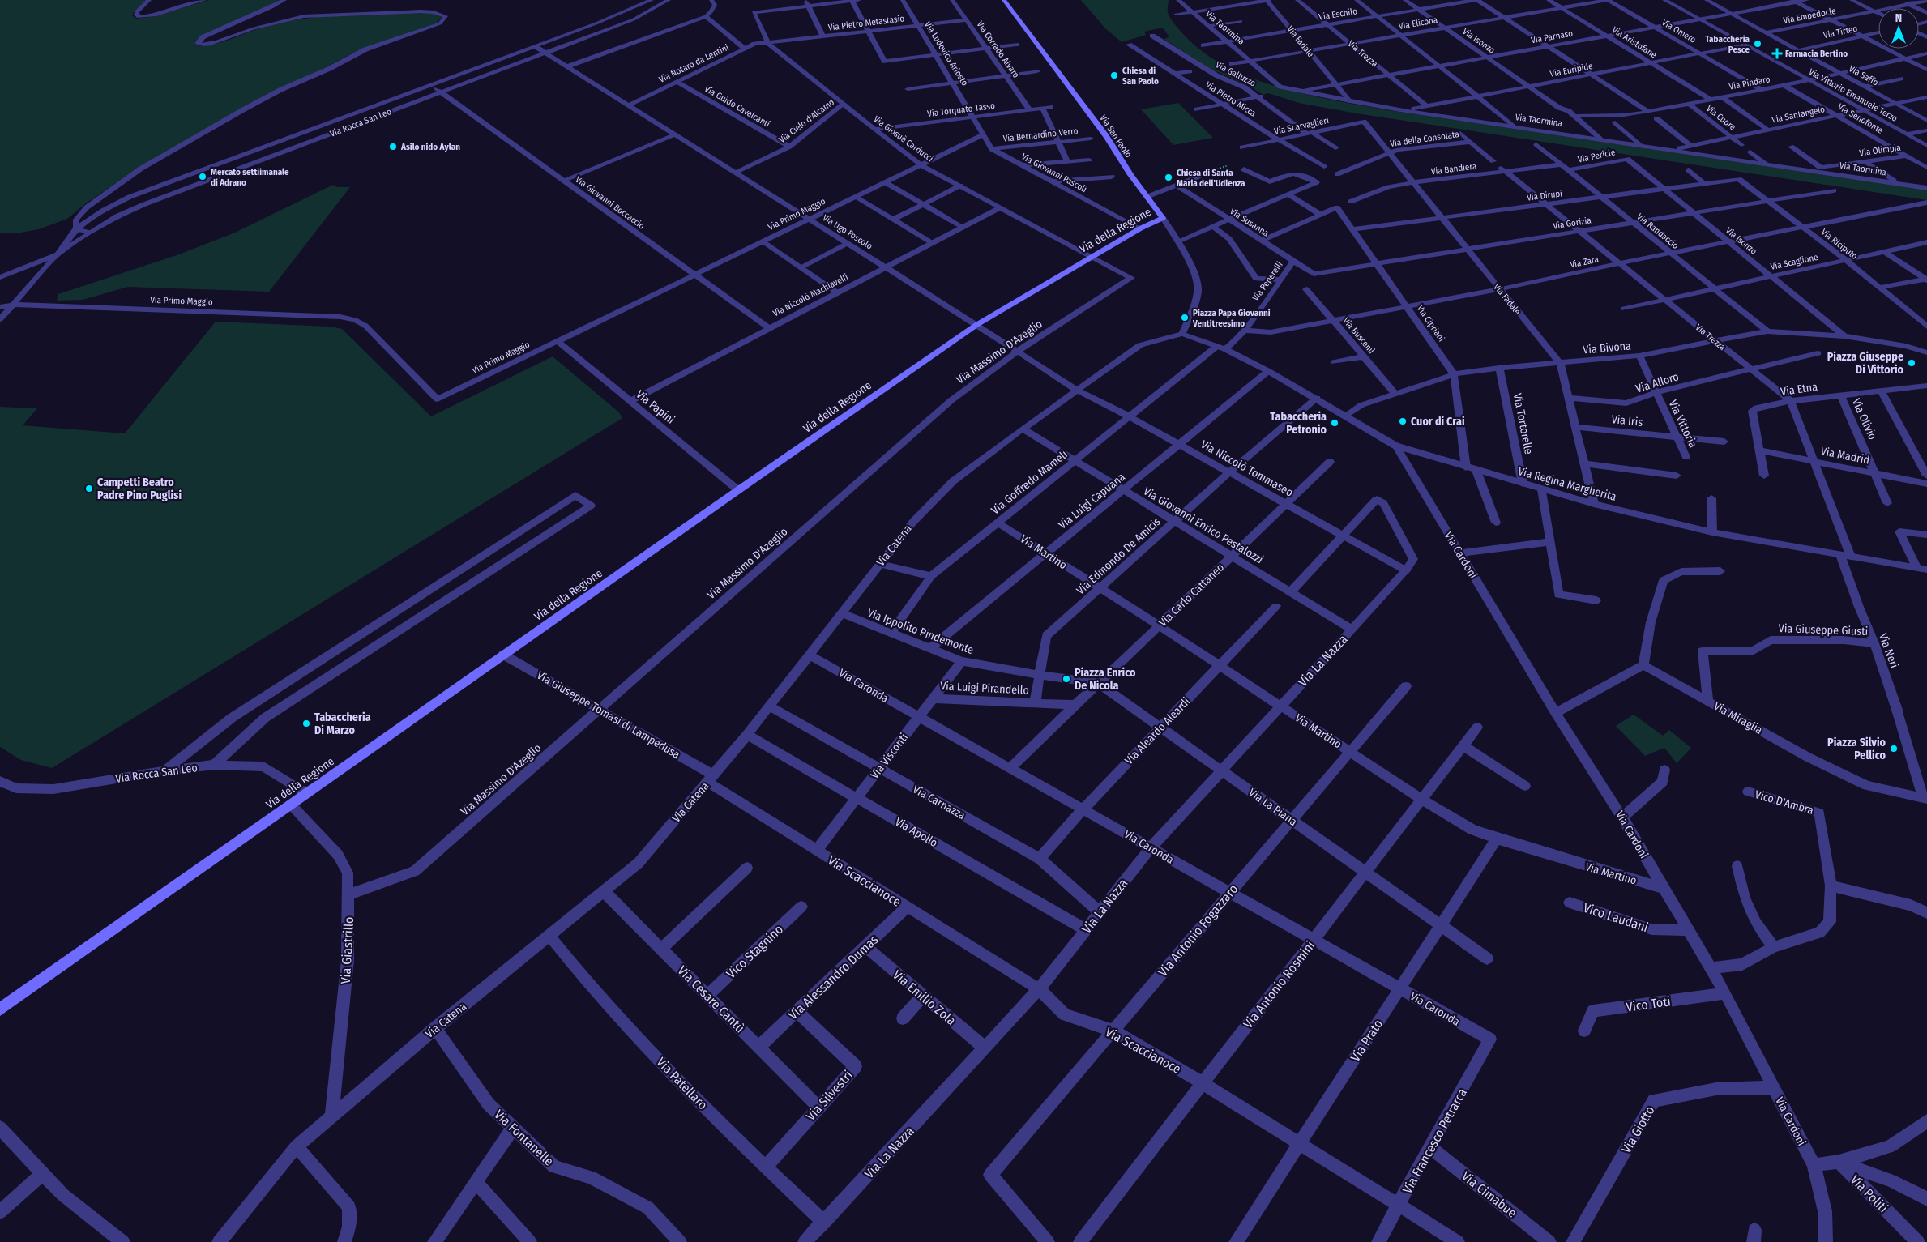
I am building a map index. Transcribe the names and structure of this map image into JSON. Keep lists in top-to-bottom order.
{
  "streets": {
    "main road": ["Via San Paolo", "Via della Regione"],
    "street": [
      "Via Eschilo",
      "Via Empedocle",
      "Via Pietro Metastasio",
      "Via Elicona",
      "Via Taormina",
      "Via Omero",
      "Via Tirteo",
      "Via Parnaso",
      "Via Isonzo",
      "Via Fadale",
      "Via Aristofane",
      "Via Corrado Alvaro",
      "Via Ludovico Ariosto",
      "Via Trezza",
      "Via Notaro da Lentini",
      "Via Euripide",
      "Via Galluzzo",
      "Via Saffo",
      "Via Pindaro",
      "Via Vittorio Emanuele Terzo",
      "Via Pietro Micca",
      "Via Guido Cavalcanti",
      "Via Torquato Tasso",
      "Via Santangelo",
      "Via Cuore",
      "Via Senofonte",
      "Via Cielo d'Alcamo",
      "Via Rocca San Leo",
      "Via Scarvaglieri",
      "Via Bernardino Verro",
      "Via Giosuè Carducci",
      "Via della Consolata",
      "Via Olimpia",
      "Via Pericle",
      "Via Bandiera",
      "Via Giovanni Pascoli",
      "Via Dirupi",
      "Via Giovanni Boccaccio",
      "Via Primo Maggio",
      "Via Susanna",
      "Via Gorizia",
      "Via Randaccio",
      "Via Ugo Foscolo",
      "Via Riciputo",
      "Via Zara",
      "Via Scaglione",
      "Via Peperelli",
      "Via Niccolò Machiavelli",
      "Via Cipriani",
      "Via Buscemi",
      "Via Bivona",
      "Via Massimo D'Azeglio",
      "Via Alloro",
      "Via Etna",
      "Via Papini",
      "Via Olivio",
      "Via Iris",
      "Via Tortorelle",
      "Via Vittoria",
      "Via Madrid",
      "Via Niccolò Tommaseo",
      "Via Goffredo Mameli",
      "Via Regina Margherita",
      "Via Luigi Capuana",
      "Via Giovanni Enrico Pestalozzi",
      "Via Catena",
      "Via Martino",
      "Via Cardoni",
      "Via Edmondo De Amicis",
      "Via Carlo Cattaneo",
      "Via Giuseppe Giusti",
      "Via Ippolito Pindemonte",
      "Via Neri",
      "Via La Nazza",
      "Via Caronda",
      "Via Luigi Pirandello",
      "Via Giuseppe Tomasi di Lampedusa",
      "Via Miraglia",
      "Via Aleardo Aleardi",
      "Via Visconti",
      "Via Carnazza",
      "Vico D'Ambra",
      "Via La Piana",
      "Via Apollo",
      "Via Scaccianoce",
      "Vico Laudani",
      "Via Antonio Fogazzaro",
      "Via Giastrillo",
      "Vico Stagnino",
      "Via Alessandro Dumas",
      "Via Antonio Rosmini",
      "Via Emilio Zola",
      "Via Cesare Cantù",
      "Vico Toti",
      "Via Prato",
      "Via Patellaro",
      "Via Silvestri",
      "Via Giotto",
      "Via Fontanelle",
      "Via Francesco Petrarca",
      "Via Politi",
      "Via Cimabue"
    ]
  },
  "crossings": [
    ["Via Eschilo", "Via Taormina"],
    ["Via Eschilo", "Via Isonzo"],
    ["Via Eschilo", "Via Fadale"],
    ["Via Eschilo", "Via Trezza"],
    ["Via Empedocle", "Via Saffo"],
    ["Via Pietro Metastasio", "Via Corrado Alvaro"],
    ["Via Pietro Metastasio", "Via Ludovico Ariosto"],
    ["Via Pietro Metastasio", "Via Notaro da Lentini"],
    ["Via Pietro Metastasio", "Via Giosuè Carducci"],
    ["Via Elicona", "Via Taormina"],
    ["Via Elicona", "Via Omero"],
    ["Via Elicona", "Via Isonzo"],
    ["Via Elicona", "Via Fadale"],
    ["Via Elicona", "Via Aristofane"],
    ["Via Elicona", "Via Trezza"],
    ["Via Taormina", "Via Parnaso"],
    ["Via Taormina", "Via Isonzo"],
    ["Via Taormina", "Via Fadale"],
    ["Via Taormina", "Via Euripide"],
    ["Via Taormina", "Via Santangelo"],
    ["Via Taormina", "Via Olimpia"],
    ["Via Omero", "Via Parnaso"],
    ["Via Omero", "Via Euripide"],
    ["Via Omero", "Via Pindaro"],
    ["Via Tirteo", "Via Saffo"],
    ["Via Parnaso", "Via Isonzo"],
    ["Via Parnaso", "Via Fadale"],
    ["Via Parnaso", "Via Aristofane"],
    ["Via Parnaso", "Via Trezza"],
    ["Via Parnaso", "Via Saffo"],
    ["Via Parnaso", "Via Vittorio Emanuele Terzo"],
    ["Via Isonzo", "Via Euripide"],
    ["Via Isonzo", "Via Pindaro"],
    ["Via Isonzo", "Via Pericle"],
    ["Via Isonzo", "Via Dirupi"],
    ["Via Isonzo", "Via Gorizia"],
    ["Via Isonzo", "Via Zara"],
    ["Via Isonzo", "Via Scaglione"],
    ["Via Isonzo", "Via Bivona"],
    ["Via Fadale", "Via Scarvaglieri"],
    ["Via Fadale", "Via della Consolata"],
    ["Via Fadale", "Via Bandiera"],
    ["Via Fadale", "Via Dirupi"],
    ["Via Fadale", "Via Gorizia"],
    ["Via Fadale", "Via Zara"],
    ["Via Fadale", "Via Bivona"],
    ["Via Fadale", "Via Alloro"],
    ["Via Fadale", "Via Iris"],
    ["Via Fadale", "Via Regina Margherita"],
    ["Via Aristofane", "Via Euripide"],
    ["Via Aristofane", "Via Pindaro"],
    ["Via Corrado Alvaro", "Via Torquato Tasso"],
    ["Via Ludovico Ariosto", "Via Torquato Tasso"],
    ["Via Trezza", "Via Euripide"],
    ["Via Trezza", "Via Bandiera"],
    ["Via Trezza", "Via Dirupi"],
    ["Via Trezza", "Via Gorizia"],
    ["Via Trezza", "Via Zara"],
    ["Via Trezza", "Via Scaglione"],
    ["Via Trezza", "Via Bivona"],
    ["Via Trezza", "Via Alloro"],
    ["Via Trezza", "Via Etna"],
    ["Via Trezza", "Via Madrid"],
    ["Via Trezza", "Via Regina Margherita"],
    ["Via Notaro da Lentini", "Via Guido Cavalcanti"],
    ["Via Notaro da Lentini", "Via Giosuè Carducci"],
    ["Via Notaro da Lentini", "Via Ugo Foscolo"],
    ["Via Euripide", "Via Vittorio Emanuele Terzo"],
    ["Via Galluzzo", "Via Scarvaglieri"],
    ["Via Saffo", "Via Pindaro"],
    ["Via Saffo", "Via Santangelo"],
    ["Via Pindaro", "Via Vittorio Emanuele Terzo"],
    ["Via Pindaro", "Via Cuore"],
    ["Via Pindaro", "Via Senofonte"],
    ["Via Vittorio Emanuele Terzo", "Via Santangelo"],
    ["Via Pietro Micca", "Via Scarvaglieri"],
    ["Via Guido Cavalcanti", "Via Cielo d'Alcamo"],
    ["Via Torquato Tasso", "Via Giosuè Carducci"],
    ["Via Santangelo", "Via Cuore"],
    ["Via Santangelo", "Via Senofonte"],
    ["Via Senofonte", "Via Olimpia"],
    ["Via Cielo d'Alcamo", "Via Giosuè Carducci"],
    ["Via Cielo d'Alcamo", "Via Ugo Foscolo"],
    ["Via Rocca San Leo", "Via Giovanni Boccaccio"],
    ["Via Rocca San Leo", "Via Primo Maggio"],
    ["Via Rocca San Leo", "Via della Regione"],
    ["Via Rocca San Leo", "Via Ugo Foscolo"],
    ["Via Bernardino Verro", "Via Giovanni Pascoli"],
    ["Via San Paolo", "Via della Regione"],
    ["Via San Paolo", "Via Regina Margherita"],
    ["Via San Paolo", "Via Catena"],
    ["Via Giosuè Carducci", "Via Primo Maggio"],
    ["Via Giosuè Carducci", "Via della Regione"],
    ["Via Giosuè Carducci", "Via Niccolò Machiavelli"],
    ["Via Giosuè Carducci", "Via Massimo D'Azeglio"],
    ["Via Pericle", "Via Randaccio"],
    ["Via Bandiera", "Via Randaccio"],
    ["Via Giovanni Pascoli", "Via della Regione"],
    ["Via Dirupi", "Via Randaccio"],
    ["Via Dirupi", "Via Riciputo"],
    ["Via Dirupi", "Via Cipriani"],
    ["Via Giovanni Boccaccio", "Via Primo Maggio"],
    ["Via Giovanni Boccaccio", "Via Niccolò Machiavelli"],
    ["Via Primo Maggio", "Via Ugo Foscolo"],
    ["Via Primo Maggio", "Via Papini"],
    ["Via Susanna", "Via Gorizia"],
    ["Via Susanna", "Via Peperelli"],
    ["Via Gorizia", "Via Randaccio"],
    ["Via Gorizia", "Via Riciputo"],
    ["Via Gorizia", "Via Cipriani"],
    ["Via della Regione", "Via Ugo Foscolo"],
    ["Via della Regione", "Via Massimo D'Azeglio"],
    ["Via della Regione", "Via Papini"],
    ["Via della Regione", "Via Giuseppe Tomasi di Lampedusa"],
    ["Via della Regione", "Via Giastrillo"],
    ["Via Randaccio", "Via Zara"],
    ["Via Randaccio", "Via Scaglione"],
    ["Via Randaccio", "Via Bivona"],
    ["Via Ugo Foscolo", "Via Niccolò Machiavelli"],
    ["Via Ugo Foscolo", "Via Massimo D'Azeglio"],
    ["Via Ugo Foscolo", "Via Niccolò Tommaseo"],
    ["Via Ugo Foscolo", "Via Catena"],
    ["Via Riciputo", "Via Zara"],
    ["Via Riciputo", "Via Scaglione"],
    ["Via Zara", "Via Peperelli"],
    ["Via Zara", "Via Cipriani"],
    ["Via Zara", "Via Buscemi"],
    ["Via Peperelli", "Via Regina Margherita"],
    ["Via Niccolò Machiavelli", "Via Papini"],
    ["Via Cipriani", "Via Bivona"],
    ["Via Cipriani", "Via Regina Margherita"],
    ["Via Buscemi", "Via Bivona"],
    ["Via Bivona", "Via Tortorelle"],
    ["Via Bivona", "Via Vittoria"],
    ["Via Bivona", "Via Regina Margherita"],
    ["Via Massimo D'Azeglio", "Via Giuseppe Tomasi di Lampedusa"],
    ["Via Massimo D'Azeglio", "Via Giastrillo"],
    ["Via Alloro", "Via Vittoria"],
    ["Via Etna", "Via Olivio"],
    ["Via Etna", "Via Madrid"],
    ["Via Olivio", "Via Madrid"],
    ["Via Iris", "Via Vittoria"],
    ["Via Tortorelle", "Via Regina Margherita"],
    ["Via Niccolò Tommaseo", "Via Goffredo Mameli"],
    ["Via Niccolò Tommaseo", "Via Luigi Capuana"],
    ["Via Niccolò Tommaseo", "Via Catena"],
    ["Via Niccolò Tommaseo", "Via Edmondo De Amicis"],
    ["Via Niccolò Tommaseo", "Via Carlo Cattaneo"],
    ["Via Niccolò Tommaseo", "Via La Nazza"],
    ["Via Goffredo Mameli", "Via Regina Margherita"],
    ["Via Goffredo Mameli", "Via Giovanni Enrico Pestalozzi"],
    ["Via Goffredo Mameli", "Via Martino"],
    ["Via Goffredo Mameli", "Via Ippolito Pindemonte"],
    ["Via Regina Margherita", "Via Luigi Capuana"],
    ["Via Regina Margherita", "Via Catena"],
    ["Via Regina Margherita", "Via Cardoni"],
    ["Via Regina Margherita", "Via Edmondo De Amicis"],
    ["Via Regina Margherita", "Via Neri"],
    ["Via Luigi Capuana", "Via Giovanni Enrico Pestalozzi"],
    ["Via Luigi Capuana", "Via Martino"],
    ["Via Luigi Capuana", "Via Ippolito Pindemonte"],
    ["Via Giovanni Enrico Pestalozzi", "Via Catena"],
    ["Via Giovanni Enrico Pestalozzi", "Via Edmondo De Amicis"],
    ["Via Giovanni Enrico Pestalozzi", "Via Carlo Cattaneo"],
    ["Via Giovanni Enrico Pestalozzi", "Via La Nazza"],
    ["Via Catena", "Via Ippolito Pindemonte"],
    ["Via Catena", "Via Caronda"],
    ["Via Catena", "Via Giuseppe Tomasi di Lampedusa"],
    ["Via Catena", "Via Carnazza"],
    ["Via Catena", "Via Apollo"],
    ["Via Catena", "Via Scaccianoce"],
    ["Via Catena", "Via Giastrillo"],
    ["Via Catena", "Via Cesare Cantù"],
    ["Via Catena", "Via Patellaro"],
    ["Via Catena", "Via Fontanelle"],
    ["Via Martino", "Via Cardoni"],
    ["Via Martino", "Via Edmondo De Amicis"],
    ["Via Martino", "Via Carlo Cattaneo"],
    ["Via Martino", "Via La Nazza"],
    ["Via Martino", "Via Aleardo Aleardi"],
    ["Via Martino", "Via Antonio Fogazzaro"],
    ["Via Martino", "Via Antonio Rosmini"],
    ["Via Martino", "Via Prato"],
    ["Via Cardoni", "Vico Laudani"],
    ["Via Cardoni", "Vico Toti"],
    ["Via Cardoni", "Via Giotto"],
    ["Via Edmondo De Amicis", "Via Ippolito Pindemonte"],
    ["Via Carlo Cattaneo", "Via Ippolito Pindemonte"],
    ["Via Carlo Cattaneo", "Via Caronda"],
    ["Via Carlo Cattaneo", "Via Luigi Pirandello"],
    ["Via Carlo Cattaneo", "Via La Piana"],
    ["Via Giuseppe Giusti", "Via Neri"],
    ["Via Giuseppe Giusti", "Via Miraglia"],
    ["Via Ippolito Pindemonte", "Via Visconti"],
    ["Via Ippolito Pindemonte", "Via La Piana"],
    ["Via Neri", "Via Miraglia"],
    ["Via La Nazza", "Via Caronda"],
    ["Via La Nazza", "Via Carnazza"],
    ["Via La Nazza", "Via La Piana"],
    ["Via La Nazza", "Via Apollo"],
    ["Via La Nazza", "Via Scaccianoce"],
    ["Via La Nazza", "Via Emilio Zola"],
    ["Via La Nazza", "Via Patellaro"],
    ["Via Caronda", "Via Aleardo Aleardi"],
    ["Via Caronda", "Via Visconti"],
    ["Via Caronda", "Via Antonio Fogazzaro"],
    ["Via Caronda", "Via Antonio Rosmini"],
    ["Via Caronda", "Via Prato"],
    ["Via Caronda", "Via Francesco Petrarca"],
    ["Via Luigi Pirandello", "Via Visconti"],
    ["Via Giuseppe Tomasi di Lampedusa", "Via Scaccianoce"],
    ["Via Aleardo Aleardi", "Via Carnazza"],
    ["Via Aleardo Aleardi", "Via La Piana"],
    ["Via Visconti", "Via Carnazza"],
    ["Via Visconti", "Via Apollo"],
    ["Via Visconti", "Via Scaccianoce"],
    ["Via La Piana", "Via Antonio Fogazzaro"],
    ["Via La Piana", "Via Antonio Rosmini"],
    ["Via La Piana", "Via Prato"],
    ["Via Scaccianoce", "Via Antonio Fogazzaro"],
    ["Via Scaccianoce", "Via Alessandro Dumas"],
    ["Via Scaccianoce", "Via Antonio Rosmini"],
    ["Via Scaccianoce", "Via Prato"],
    ["Via Scaccianoce", "Via Francesco Petrarca"],
    ["Vico Stagnino", "Via Cesare Cantù"],
    ["Via Alessandro Dumas", "Via Emilio Zola"],
    ["Via Alessandro Dumas", "Via Cesare Cantù"],
    ["Via Alessandro Dumas", "Via Silvestri"],
    ["Via Cesare Cantù", "Via Silvestri"],
    ["Via Patellaro", "Via Silvestri"],
    ["Via Francesco Petrarca", "Via Cimabue"]
  ],
  "places": {
    "other": [
      "Tabaccheria Pesce",
      "Chiesa di San Paolo",
      "Asilo nido Aylan",
      "Mercato settiimanale di Adrano",
      "Chiesa di Santa Maria dell'Udienza",
      "Piazza Papa Giovanni Ventitreesimo",
      "Piazza Giuseppe Di Vittorio",
      "Cuor di Crai",
      "Tabaccheria Petronio",
      "Campetti Beatro Padre Pino Puglisi",
      "Piazza Enrico De Nicola",
      "Tabaccheria Di Marzo",
      "Piazza Silvio Pellico"
    ],
    "health": ["Farmacia Bertino"]
  },
  "north": "top"
}
